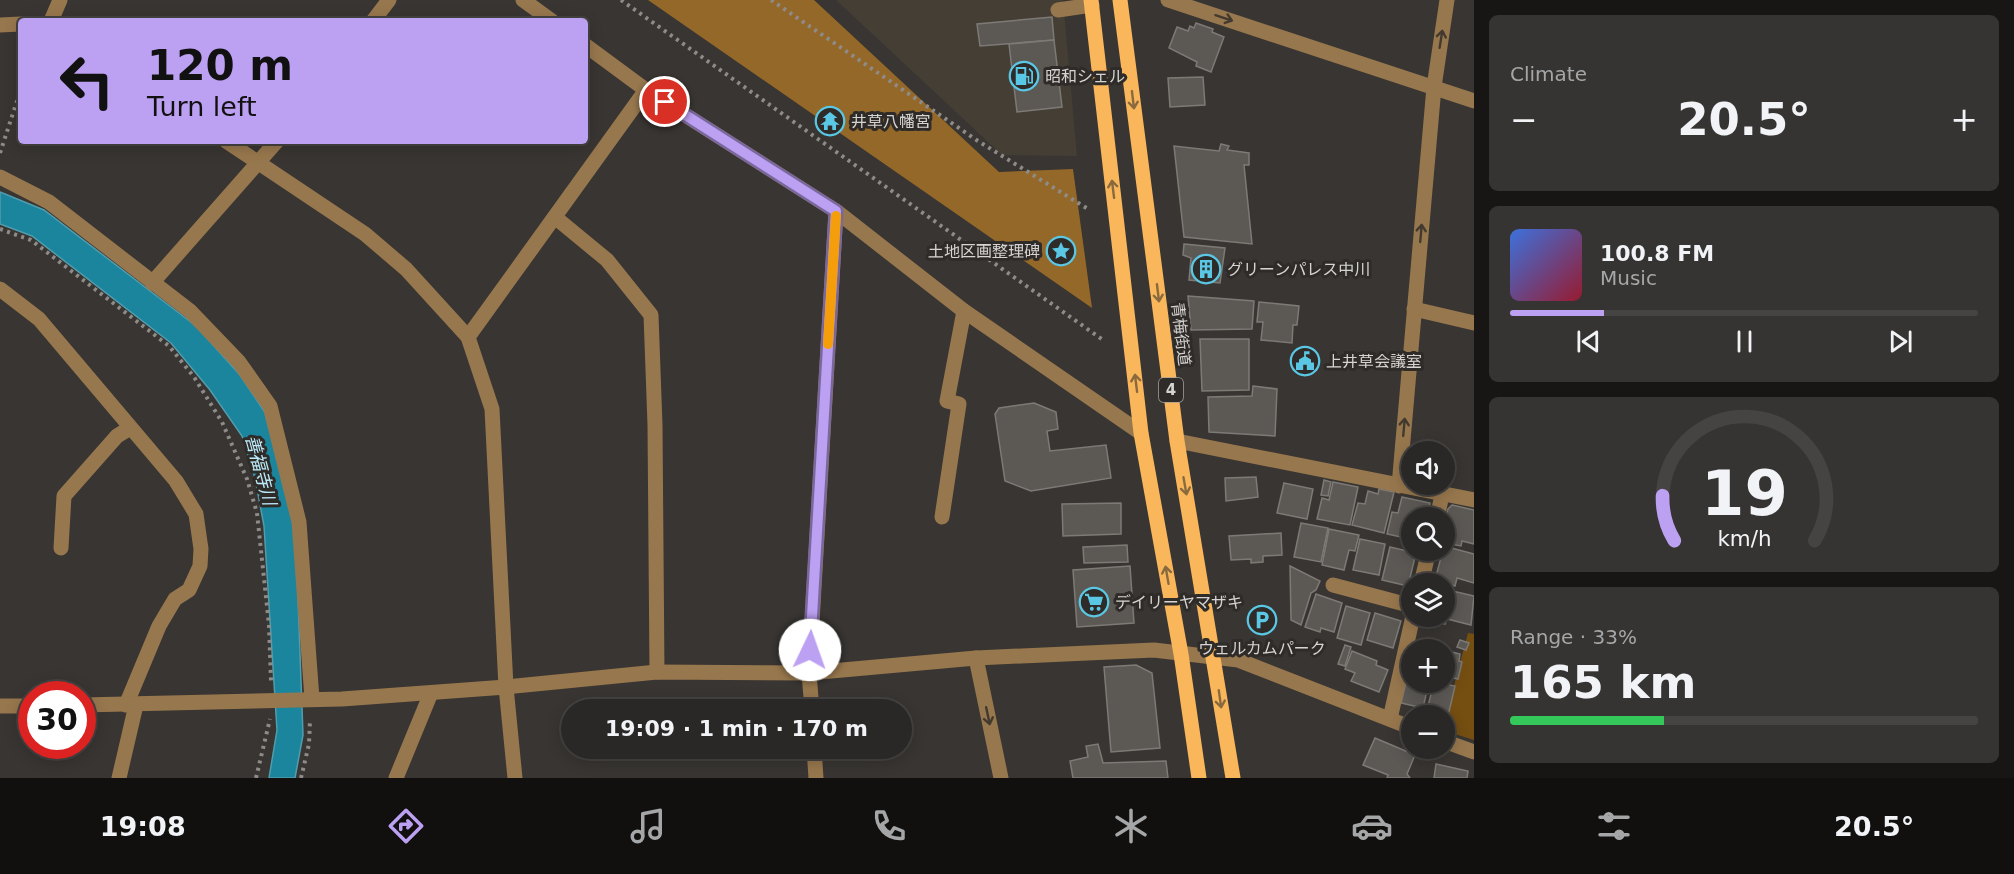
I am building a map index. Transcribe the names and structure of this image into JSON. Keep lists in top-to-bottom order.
{
  "streets": {
    "main road": ["青梅街道", "4"]
  },
  "water": ["善福寺川"],
  "places": {
    "fuel station": ["昭和シェル"],
    "temple": ["井草八幡宮"],
    "place": ["土地区画整理碑"],
    "building": ["グリーンパレス中川"],
    "public building": ["上井草会議室"],
    "supermarket": ["デイリーヤマザキ"],
    "parking": ["ウェルカムパーク"]
  },
  "page": {
    "tile": [
      "Climate",
      ["Range · 33%", "165 km"]
    ],
    "turn": ["120 m", "Turn left"],
    "heat": ["−", "20.5°", "+"],
    "song": ["100.8 FM", "Music"],
    "map_buttons": ["+", "−"],
    "limit": "30",
    "trip": "19:09 · 1 min · 170 m",
    "tabs": ["19:08", "20.5°"],
    "gauge": ["19", "km/h"]
  }
}
